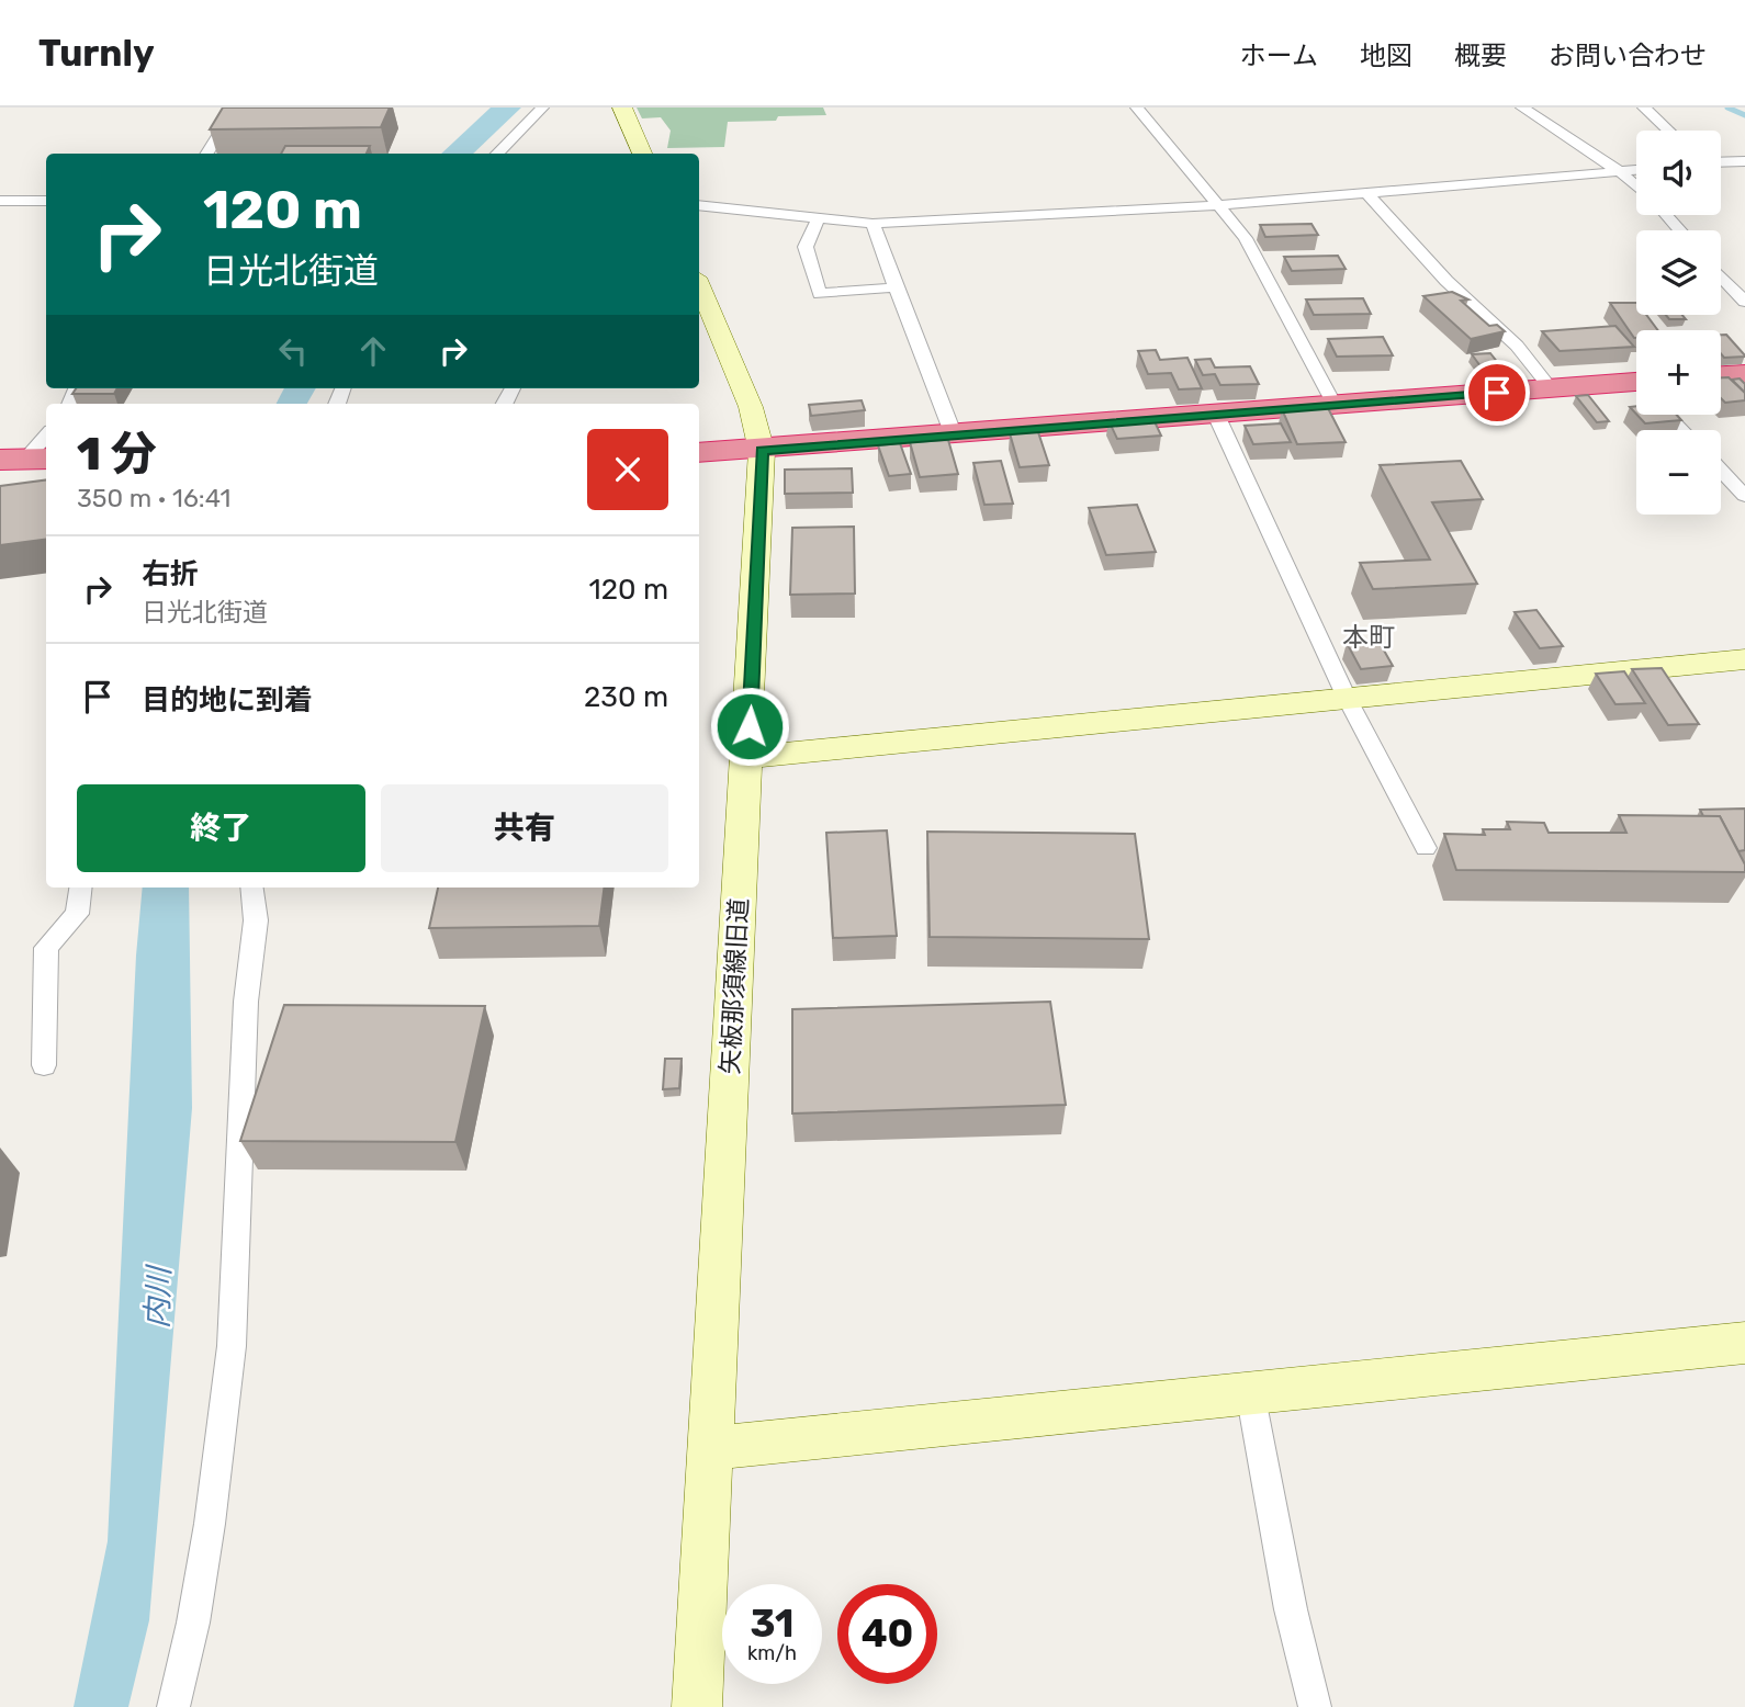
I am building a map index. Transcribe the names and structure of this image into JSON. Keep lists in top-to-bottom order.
{
  "streets": {
    "street": ["矢板那須線旧道"]
  },
  "districts": ["本町"],
  "water": ["内川"],
  "page": {
    "header": "Turnly",
    "nav": [
      "ホーム",
      "地図",
      "概要",
      "お問い合わせ"
    ],
    "map_buttons": ["+", "−"],
    "turn": ["120 m", "日光北街道"],
    "heading": ["1 分", "350 m · 16:41"],
    "list": [
      {
        "name": "右折",
        "note": "日光北街道",
        "value": "120 m"
      },
      {
        "name": "目的地に到着",
        "value": "230 m"
      }
    ],
    "buttons": ["終了", "共有"],
    "speed": "31 km/h",
    "limit": "40"
  }
}
